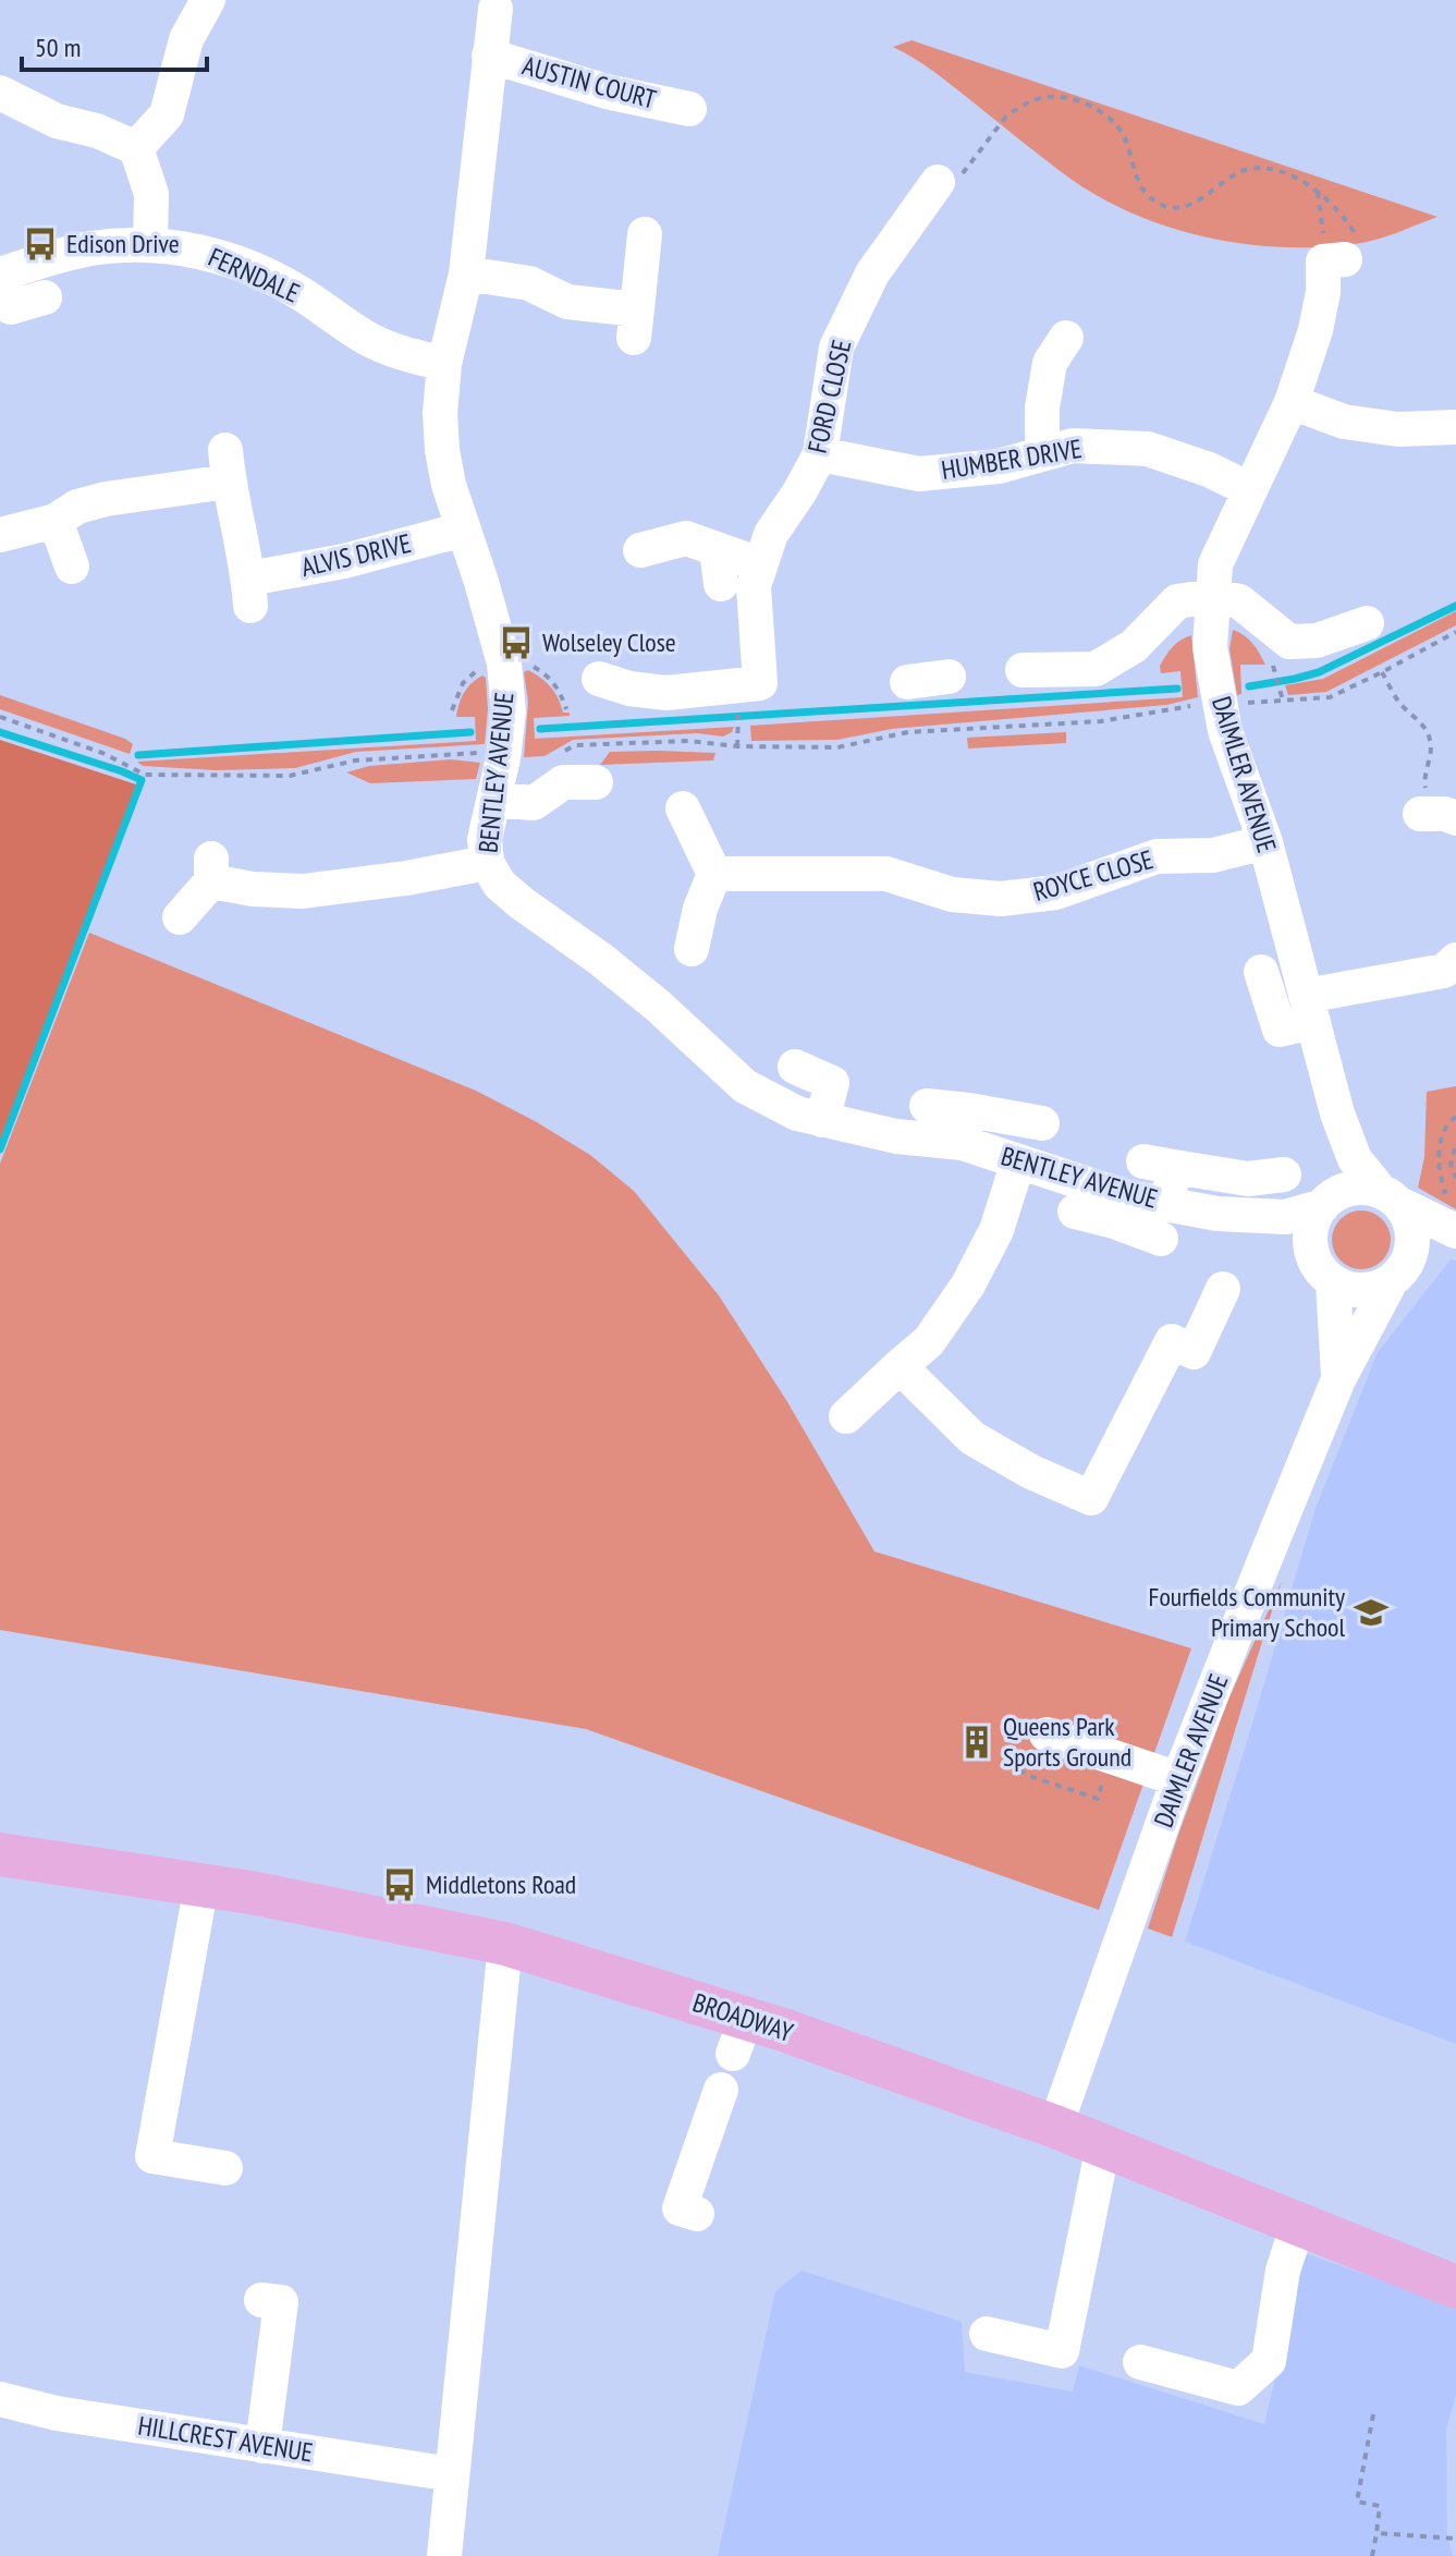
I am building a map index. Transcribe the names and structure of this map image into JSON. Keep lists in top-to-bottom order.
{
  "streets": {
    "main road": ["BROADWAY"],
    "street": [
      "AUSTIN COURT",
      "FERNDALE",
      "FORD CLOSE",
      "HUMBER DRIVE",
      "ALVIS DRIVE",
      "BENTLEY AVENUE",
      "DAIMLER AVENUE",
      "ROYCE CLOSE",
      "HILLCREST AVENUE"
    ]
  },
  "crossings": [
    ["AUSTIN COURT", "BENTLEY AVENUE"],
    ["FERNDALE", "BENTLEY AVENUE"],
    ["FORD CLOSE", "HUMBER DRIVE"],
    ["HUMBER DRIVE", "DAIMLER AVENUE"],
    ["ALVIS DRIVE", "BENTLEY AVENUE"],
    ["BENTLEY AVENUE", "DAIMLER AVENUE"],
    ["DAIMLER AVENUE", "ROYCE CLOSE"],
    ["DAIMLER AVENUE", "BROADWAY"]
  ],
  "places": {
    "bus stop": ["Edison Drive", "Wolseley Close", "Middletons Road"],
    "school or university": ["Fourfields Community Primary School"],
    "building": ["Queens Park Sports Ground"]
  },
  "scale_bar": "50 m"
}
